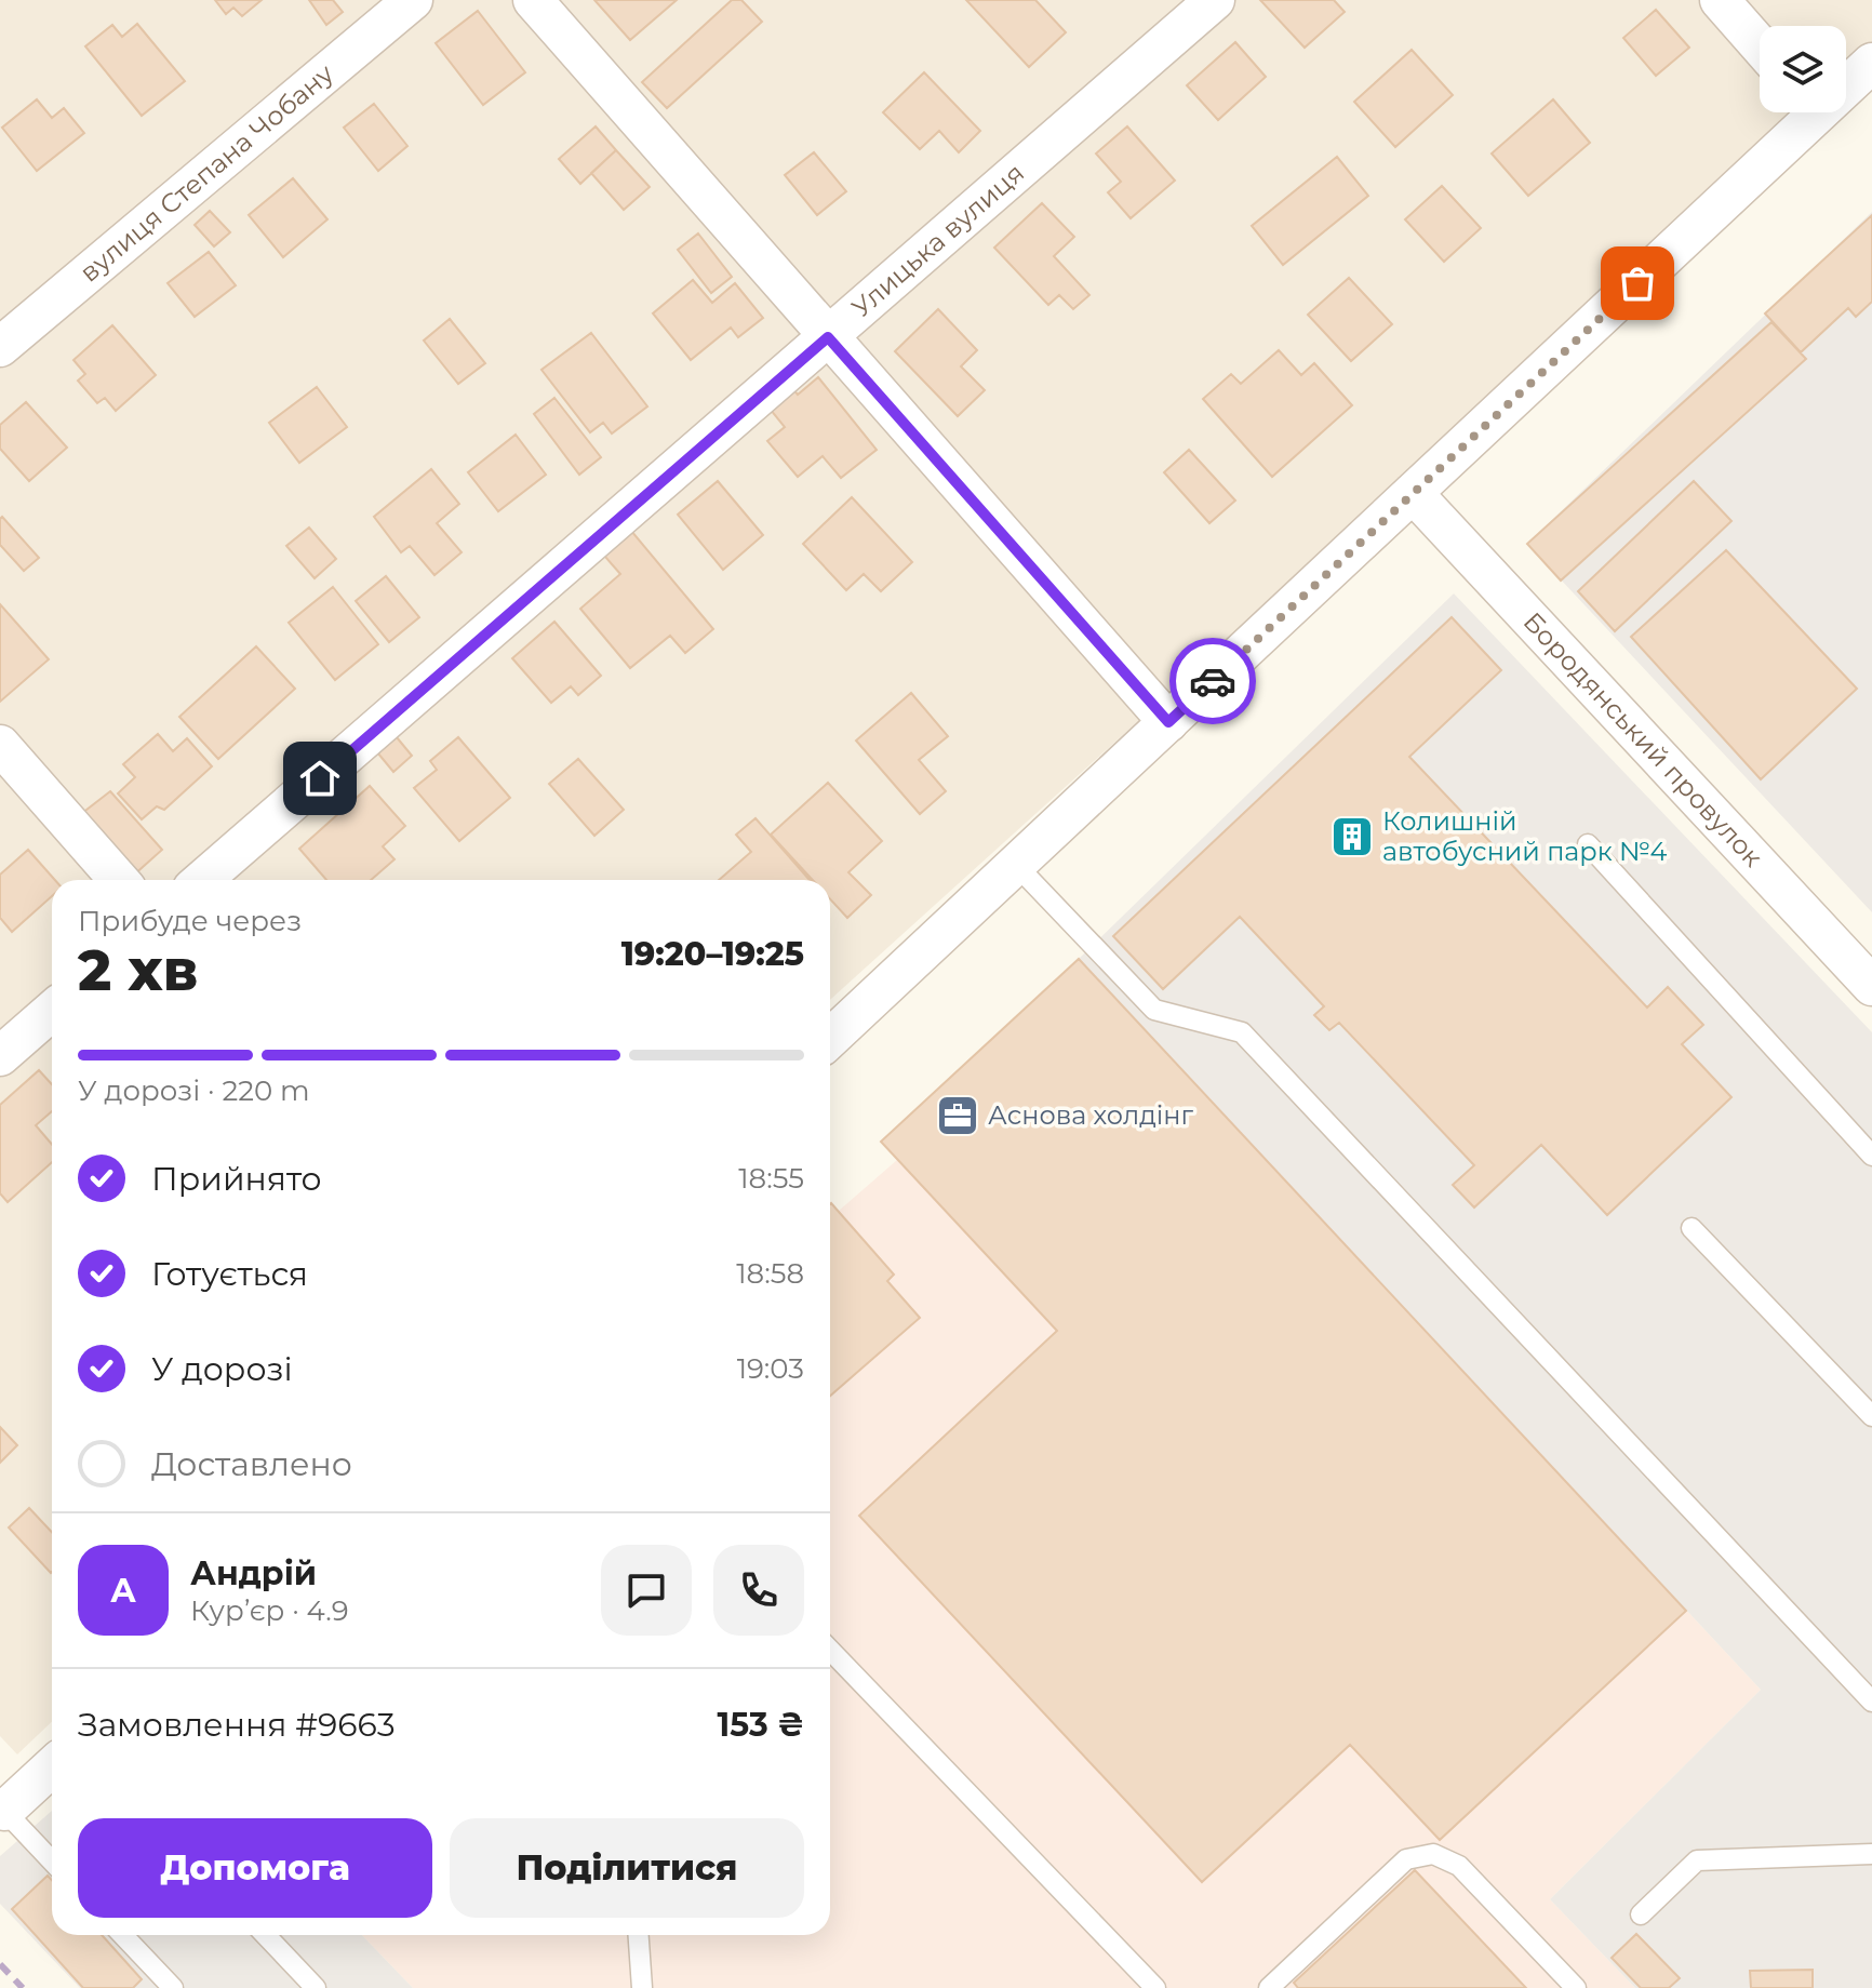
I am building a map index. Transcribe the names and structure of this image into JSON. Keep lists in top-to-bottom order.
{
  "streets": {
    "street": ["вулиця Степана Чобану", "Улицька вулиця", "Бородянський провулок"]
  },
  "places": {
    "building": ["Колишній автобусний парк №4"],
    "office": ["Аснова холдінг"]
  },
  "page": {
    "heading": ["2 хв", "Прибуде через", "19:20–19:25"],
    "panel": [
      "Андрій",
      "Кур’єр · 4.9",
      "Замовлення #9663",
      "153 ₴"
    ],
    "bar": "У дорозі · 220 m",
    "list": [
      ["Прийнято", "18:55"],
      ["Готується", "18:58"],
      ["У дорозі", "19:03"],
      "Доставлено"
    ],
    "round": "А",
    "buttons": ["Допомога", "Поділитися"]
  }
}
